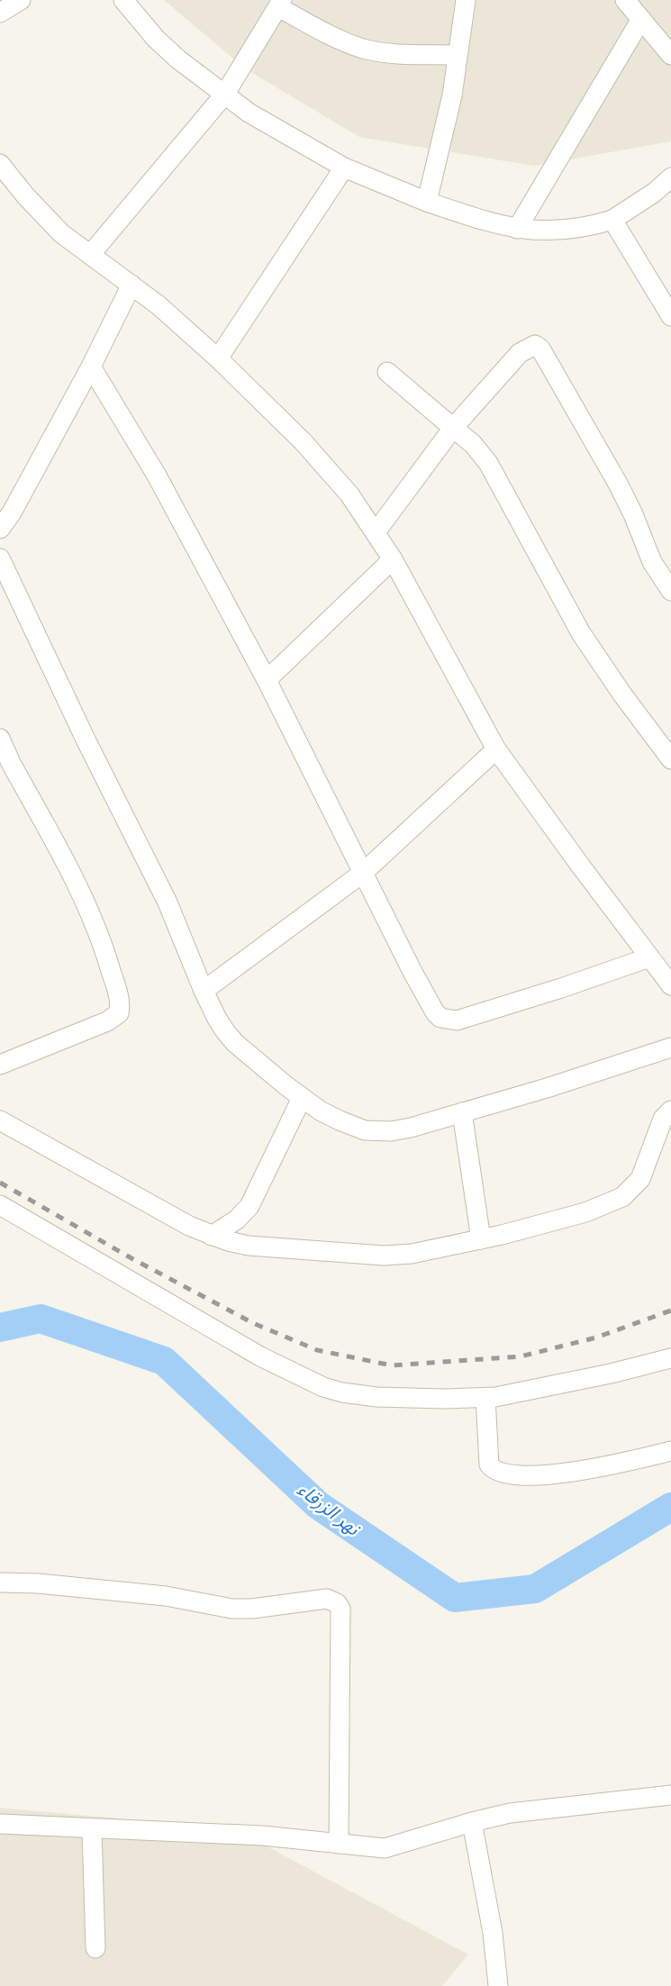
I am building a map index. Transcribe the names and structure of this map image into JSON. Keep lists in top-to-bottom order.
{
  "water": ["نهر الزرقاء"]
}
